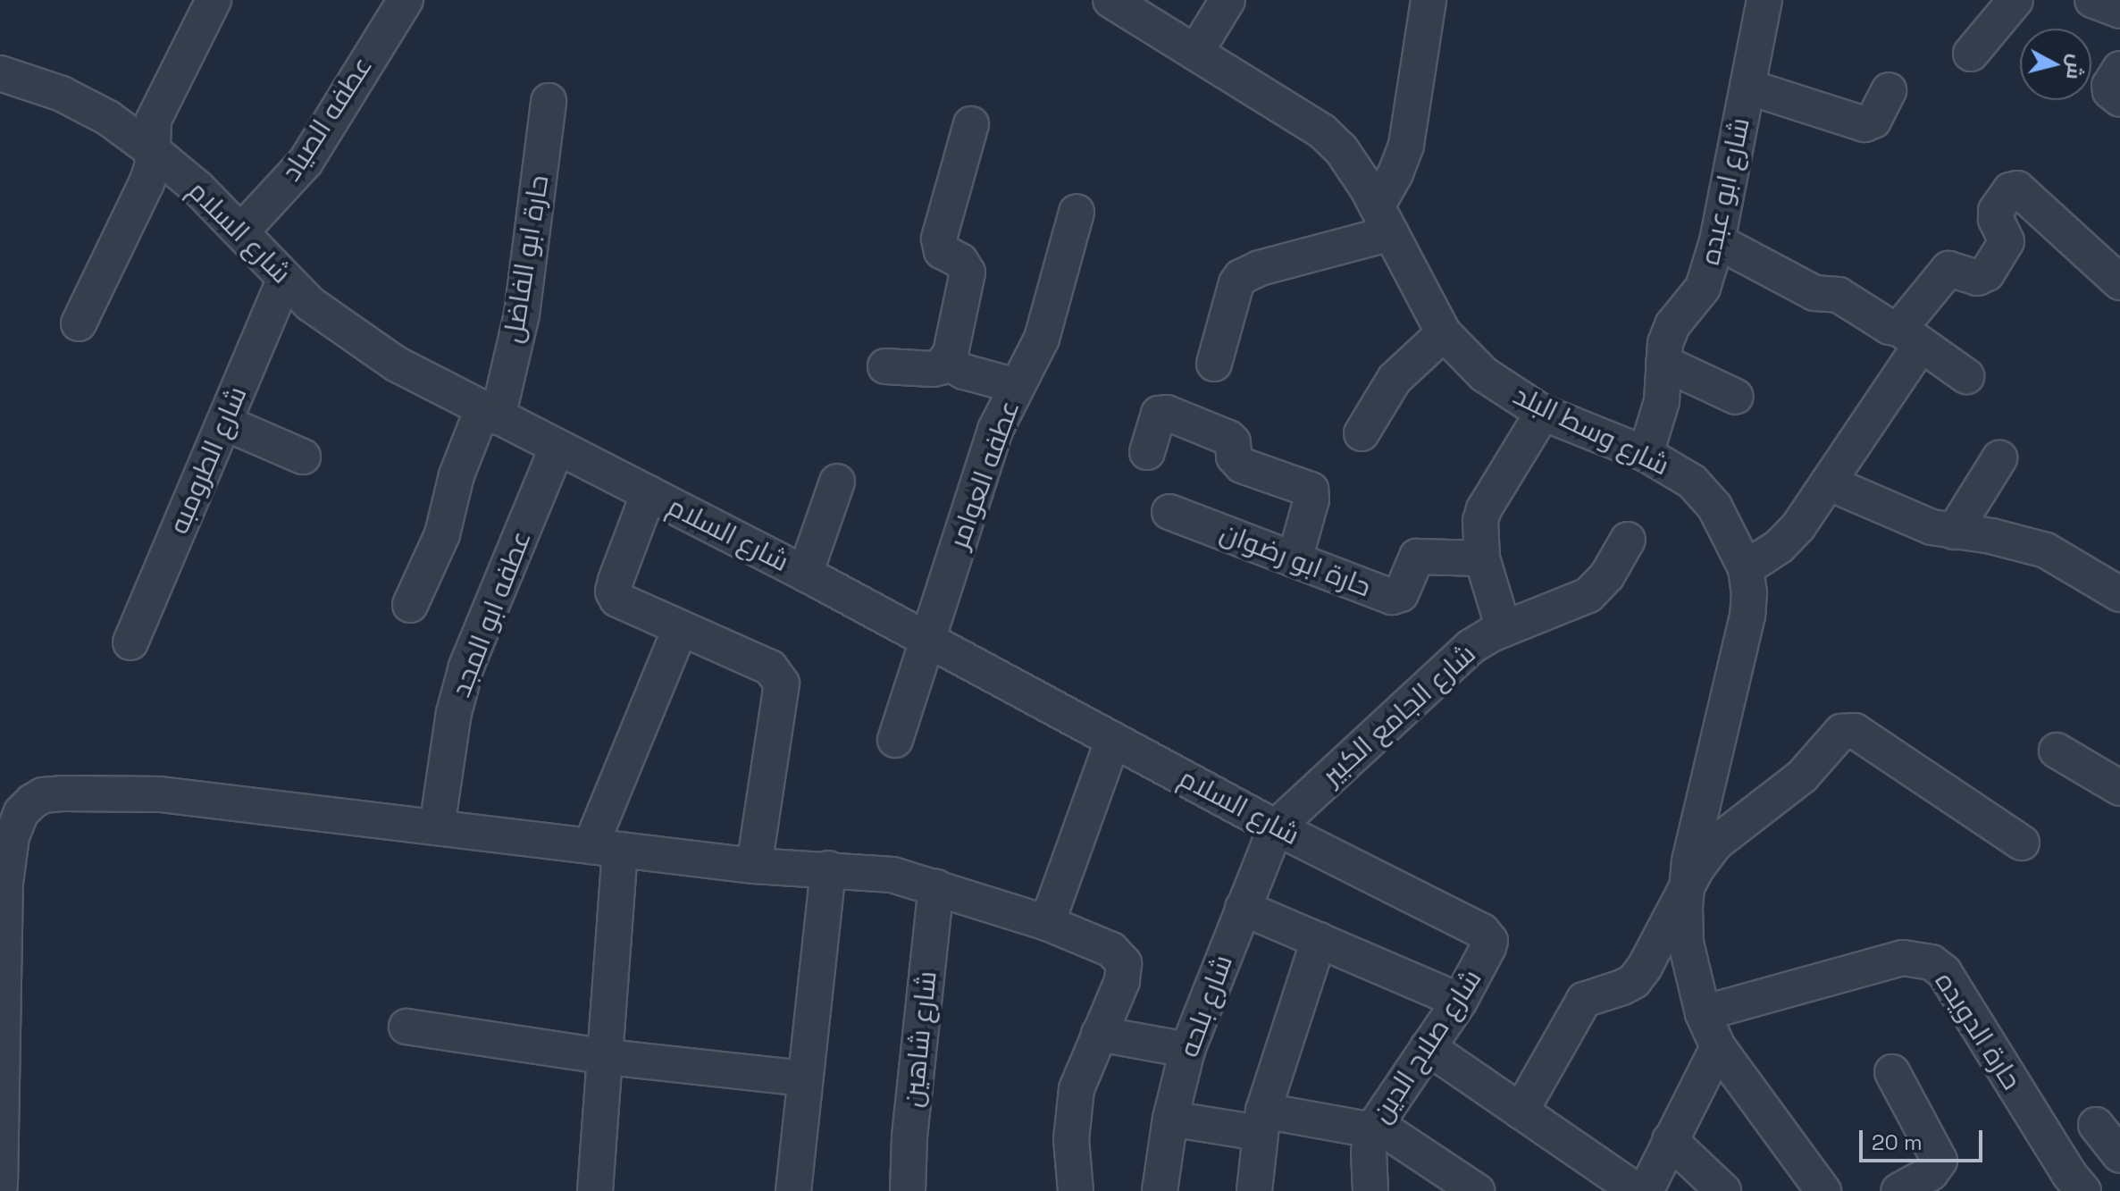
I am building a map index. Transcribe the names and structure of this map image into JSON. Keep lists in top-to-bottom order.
{
  "streets": {
    "street": [
      "عطفه الصياد",
      "شارع ابو عبده",
      "شارع السلام",
      "حارة ابو الفاضل",
      "شارع وسط البلد",
      "شارع الطرومبه",
      "عطفه العوامر",
      "حارة ابو رضوان",
      "عطفه ابو المجد",
      "شارع الجامع الكبير",
      "شارع بلحه",
      "حارة الدويده",
      "شارع شاهين",
      "شارع صلاح الدين"
    ]
  },
  "crossings": [
    ["عطفه الصياد", "شارع السلام"],
    ["شارع ابو عبده", "شارع وسط البلد"],
    ["شارع السلام", "حارة ابو الفاضل"],
    ["شارع السلام", "شارع الطرومبه"],
    ["شارع السلام", "عطفه العوامر"],
    ["شارع السلام", "عطفه ابو المجد"],
    ["شارع السلام", "شارع الجامع الكبير"],
    ["شارع السلام", "شارع بلحه"],
    ["شارع السلام", "شارع صلاح الدين"],
    ["شارع وسط البلد", "حارة الدويده"],
    ["شارع الجامع الكبير", "شارع بلحه"]
  ],
  "scale_bar": "20 m",
  "north": "right"
}
